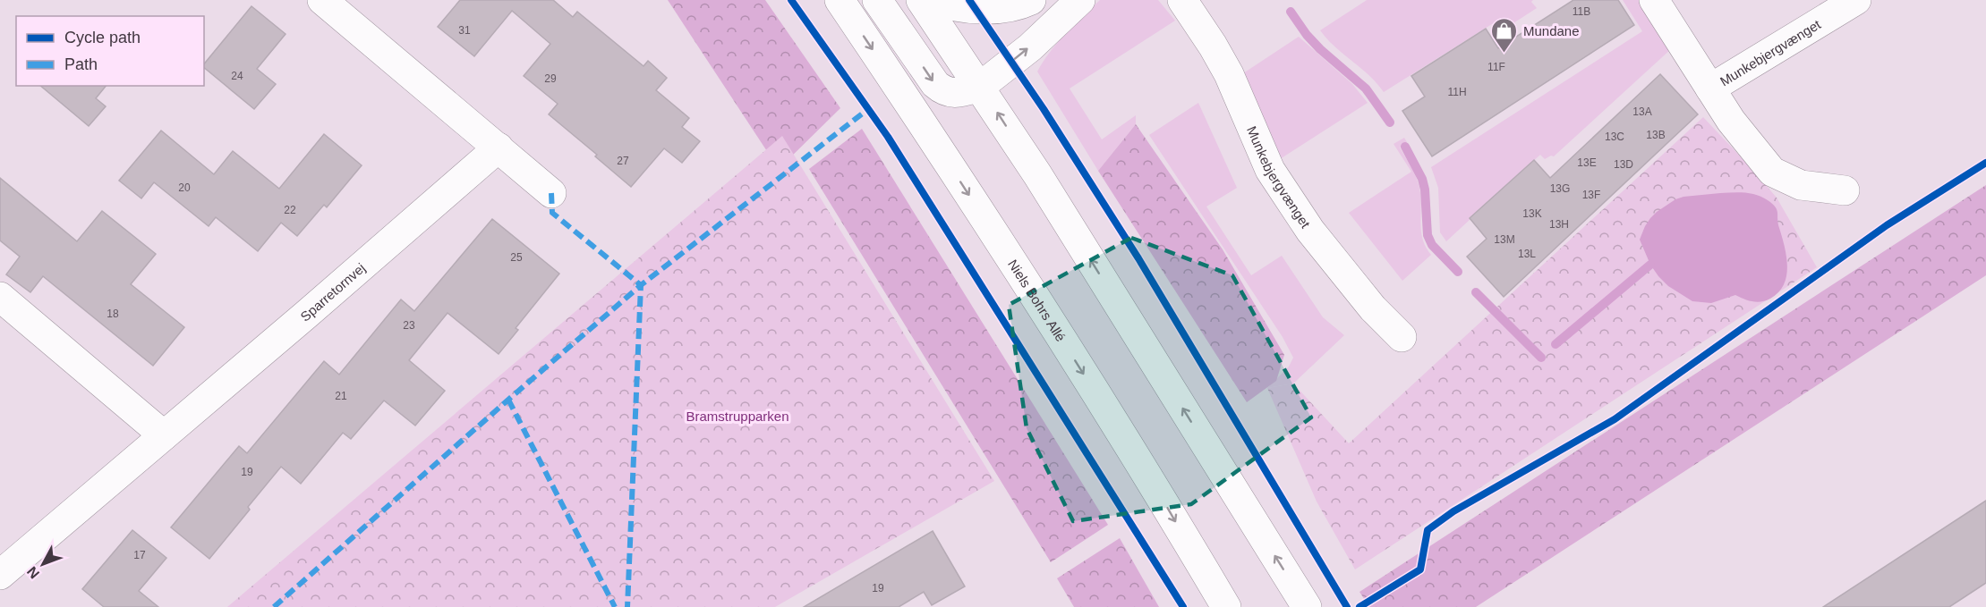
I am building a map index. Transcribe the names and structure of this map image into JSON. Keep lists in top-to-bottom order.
{
  "streets": {
    "street": ["Munkebjergvænget", "Sparretornvej", "Niels Bohrs Allé"]
  },
  "parks": ["Bramstrupparken"],
  "places": {
    "shop": ["Mundane"]
  },
  "house_numbers": [
    "11B",
    "31",
    "11F",
    "24",
    "29",
    "11H",
    "13A",
    "13B",
    "13C",
    "27",
    "13E",
    "13D",
    "20",
    "13G",
    "13F",
    "22",
    "13K",
    "13H",
    "13M",
    "13L",
    "25",
    "18",
    "23",
    "21",
    "19",
    "17",
    "19"
  ],
  "legend": ["Cycle path", "Path"],
  "north": "bottom left"
}
